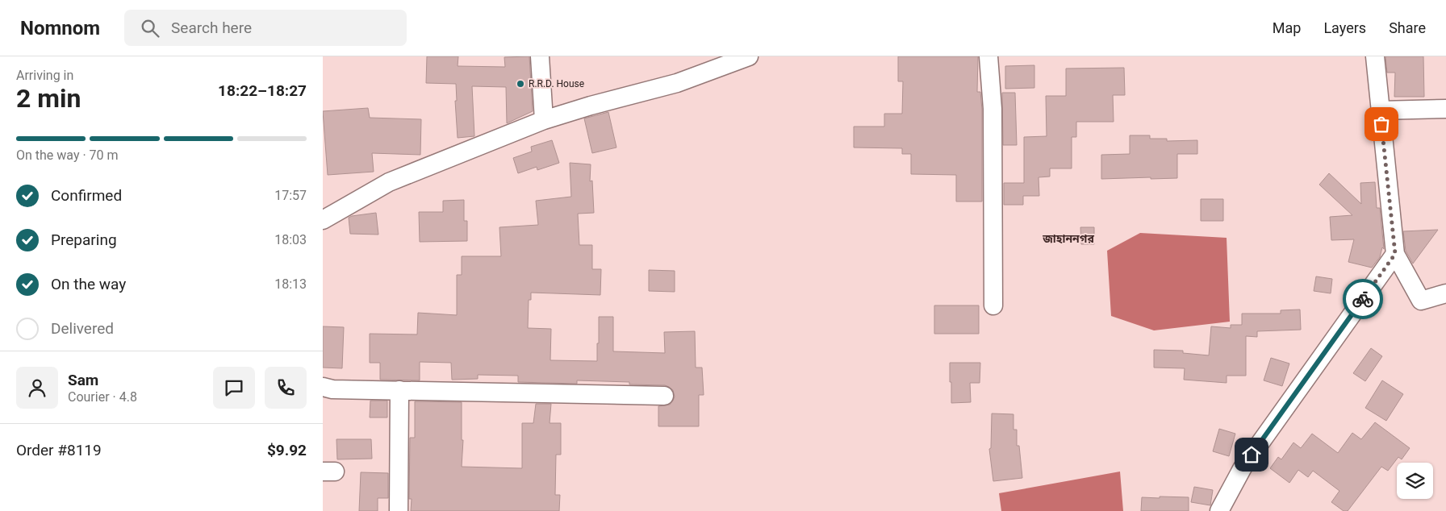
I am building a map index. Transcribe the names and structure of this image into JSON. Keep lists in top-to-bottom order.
{
  "districts": ["জাহাননগর"],
  "places": ["R.R.D. House"],
  "page": {
    "header": "Nomnom",
    "search": "Search here",
    "nav": ["Map", "Layers", "Share"],
    "heading": ["2 min", "Arriving in", "18:22–18:27"],
    "panel": [
      "Sam",
      "Courier · 4.8",
      "Order #8119",
      "$9.92"
    ],
    "bar": "On the way · 70 m",
    "list": [
      ["Confirmed", "17:57"],
      ["Preparing", "18:03"],
      ["On the way", "18:13"],
      "Delivered"
    ]
  }
}
